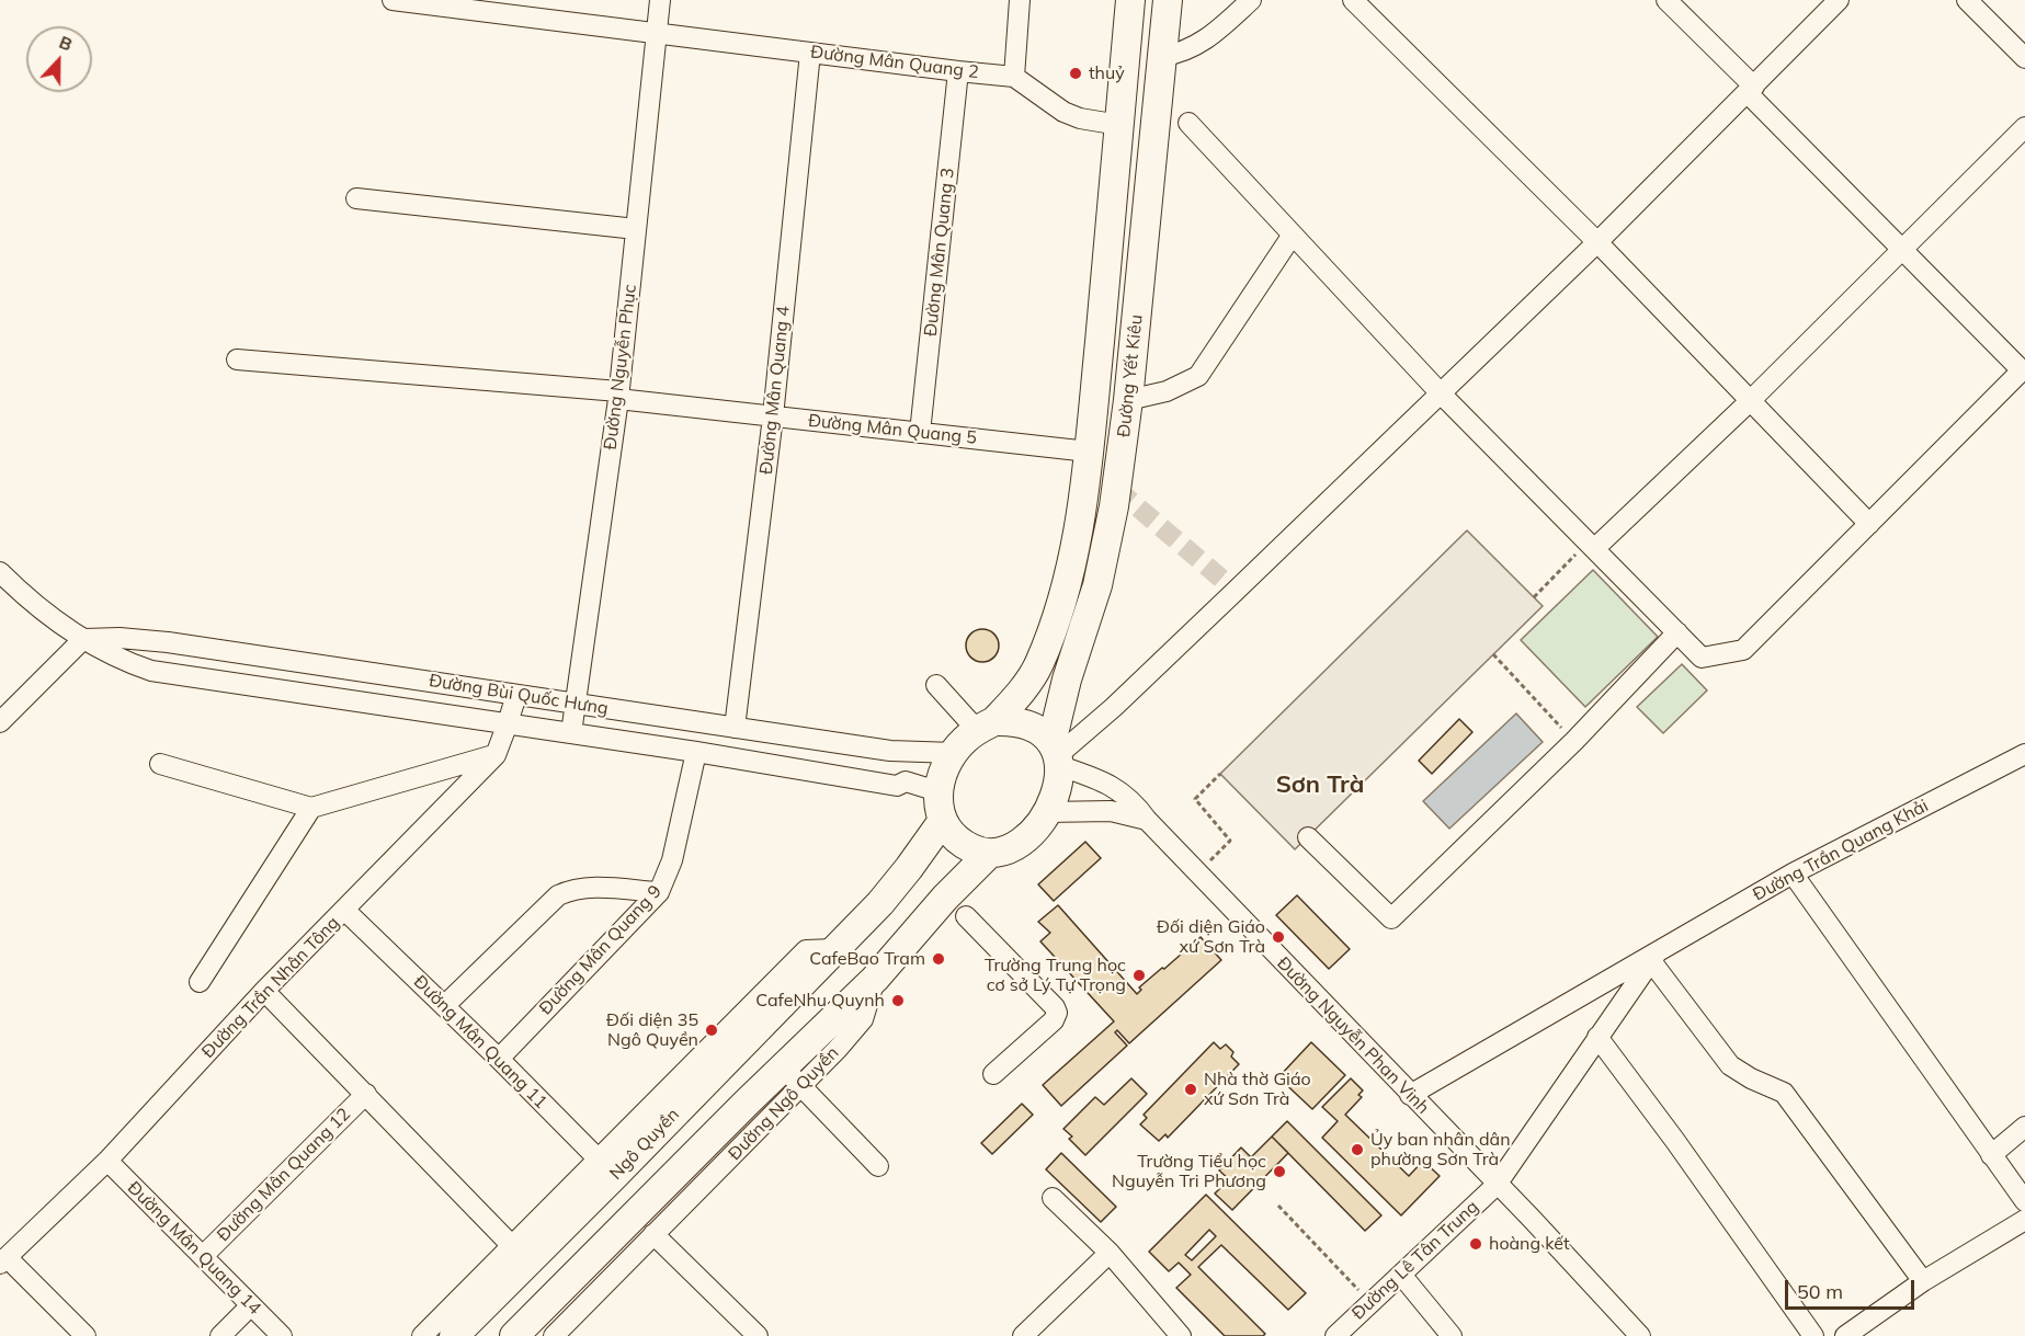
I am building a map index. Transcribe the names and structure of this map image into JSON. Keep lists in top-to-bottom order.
{
  "streets": {
    "highway": ["Đường Yết Kiêu", "Ngô Quyền"],
    "street": [
      "Đường Mân Quang 2",
      "Đường Mân Quang 3",
      "Đường Nguyễn Phục",
      "Đường Mân Quang 4",
      "Đường Mân Quang 5",
      "Đường Bùi Quốc Hưng",
      "Đường Trần Quang Khải",
      "Đường Mân Quang 9",
      "Đường Trần Nhân Tông",
      "Đường Nguyễn Phan Vinh",
      "Đường Mân Quang 11",
      "Đường Ngô Quyền",
      "Đường Mân Quang 12",
      "Đường Mân Quang 14",
      "Đường Lê Tân Trung"
    ]
  },
  "crossings": [
    ["Đường Mân Quang 2", "Đường Mân Quang 3"],
    ["Đường Mân Quang 2", "Đường Nguyễn Phục"],
    ["Đường Mân Quang 2", "Đường Yết Kiêu"],
    ["Đường Mân Quang 2", "Đường Mân Quang 4"],
    ["Đường Mân Quang 3", "Đường Mân Quang 5"],
    ["Đường Nguyễn Phục", "Đường Mân Quang 5"],
    ["Đường Nguyễn Phục", "Đường Bùi Quốc Hưng"],
    ["Đường Yết Kiêu", "Đường Mân Quang 5"],
    ["Đường Yết Kiêu", "Đường Bùi Quốc Hưng"],
    ["Đường Yết Kiêu", "Đường Nguyễn Phan Vinh"],
    ["Đường Yết Kiêu", "Ngô Quyền"],
    ["Đường Mân Quang 4", "Đường Mân Quang 5"],
    ["Đường Mân Quang 4", "Đường Bùi Quốc Hưng"],
    ["Đường Bùi Quốc Hưng", "Đường Mân Quang 9"],
    ["Đường Bùi Quốc Hưng", "Đường Trần Nhân Tông"],
    ["Đường Bùi Quốc Hưng", "Đường Nguyễn Phan Vinh"],
    ["Đường Bùi Quốc Hưng", "Ngô Quyền"],
    ["Đường Trần Quang Khải", "Đường Nguyễn Phan Vinh"],
    ["Đường Trần Quang Khải", "Đường Lê Tân Trung"],
    ["Đường Mân Quang 9", "Đường Mân Quang 11"],
    ["Đường Trần Nhân Tông", "Đường Mân Quang 11"],
    ["Đường Trần Nhân Tông", "Đường Mân Quang 14"],
    ["Đường Nguyễn Phan Vinh", "Ngô Quyền"],
    ["Đường Nguyễn Phan Vinh", "Đường Lê Tân Trung"],
    ["Đường Mân Quang 11", "Ngô Quyền"],
    ["Đường Mân Quang 12", "Đường Mân Quang 14"]
  ],
  "districts": ["Sơn Trà"],
  "places": [
    "thuỷ",
    "Đối diện Giáo xứ Sơn Trà",
    "CafeBao Tram",
    "Trường Trung học cơ sở Lý Tự Trọng",
    "CafeNhu Quynh",
    "Đối diện 35 Ngô Quyền",
    "Nhà thờ Giáo xứ Sơn Trà",
    "Ủy ban nhân dân phường Sơn Trà",
    "Trường Tiểu học Nguyễn Tri Phương",
    "hoàng kết"
  ],
  "scale_bar": "50 m",
  "north": "top"
}
